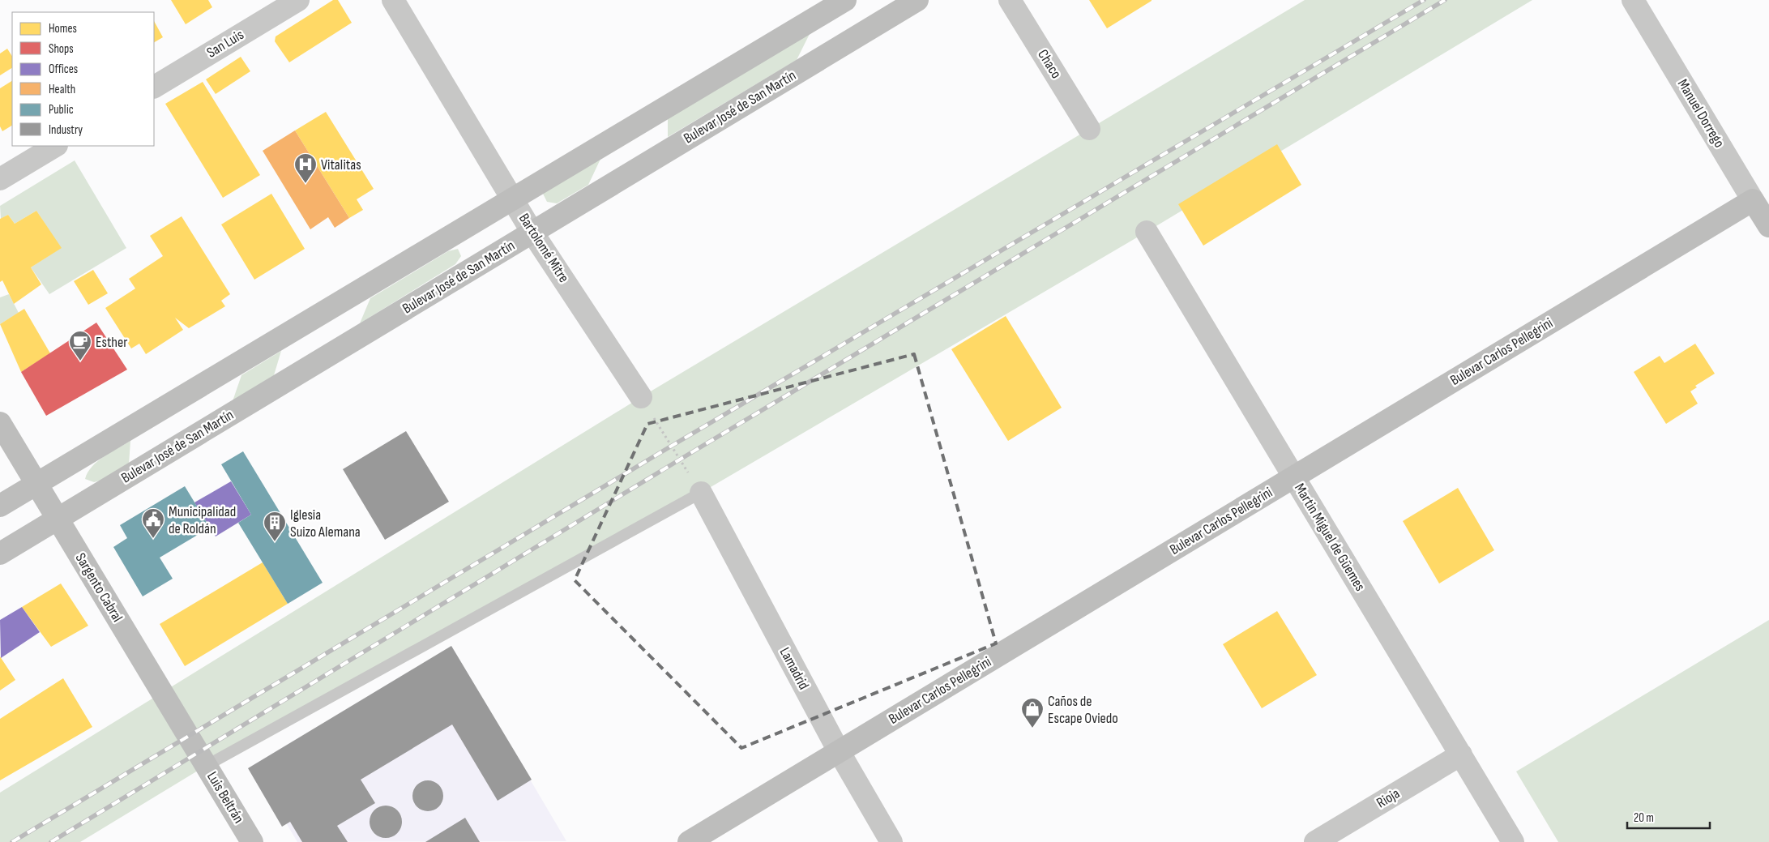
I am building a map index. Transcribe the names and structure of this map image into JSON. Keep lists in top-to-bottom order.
{
  "streets": {
    "street": [
      "San Luis",
      "Chaco",
      "Bulevar José de San Martín",
      "Manuel Dorrego",
      "Bartolomé Mitre",
      "Bulevar Carlos Pellegrini",
      "Martin Miguel de Güemes",
      "Sargento Cabral",
      "Lamadrid",
      "Luis Beltrán",
      "Rioja"
    ]
  },
  "crossings": [
    ["Bulevar José de San Martín", "Bartolomé Mitre"],
    ["Bulevar José de San Martín", "Sargento Cabral"],
    ["Manuel Dorrego", "Bulevar Carlos Pellegrini"],
    ["Bulevar Carlos Pellegrini", "Martin Miguel de Güemes"],
    ["Bulevar Carlos Pellegrini", "Lamadrid"],
    ["Martin Miguel de Güemes", "Rioja"],
    ["Sargento Cabral", "Luis Beltrán"]
  ],
  "places": {
    "hospital": ["Vitalitas"],
    "cafe": ["Esther"],
    "public building": ["Municipalidad de Roldán"],
    "building": ["Iglesia Suizo Alemana"],
    "shop": ["Caños de Escape Oviedo"]
  },
  "legend": [
    "Homes",
    "Shops",
    "Offices",
    "Health",
    "Public",
    "Industry"
  ],
  "scale_bar": "20 m"
}
